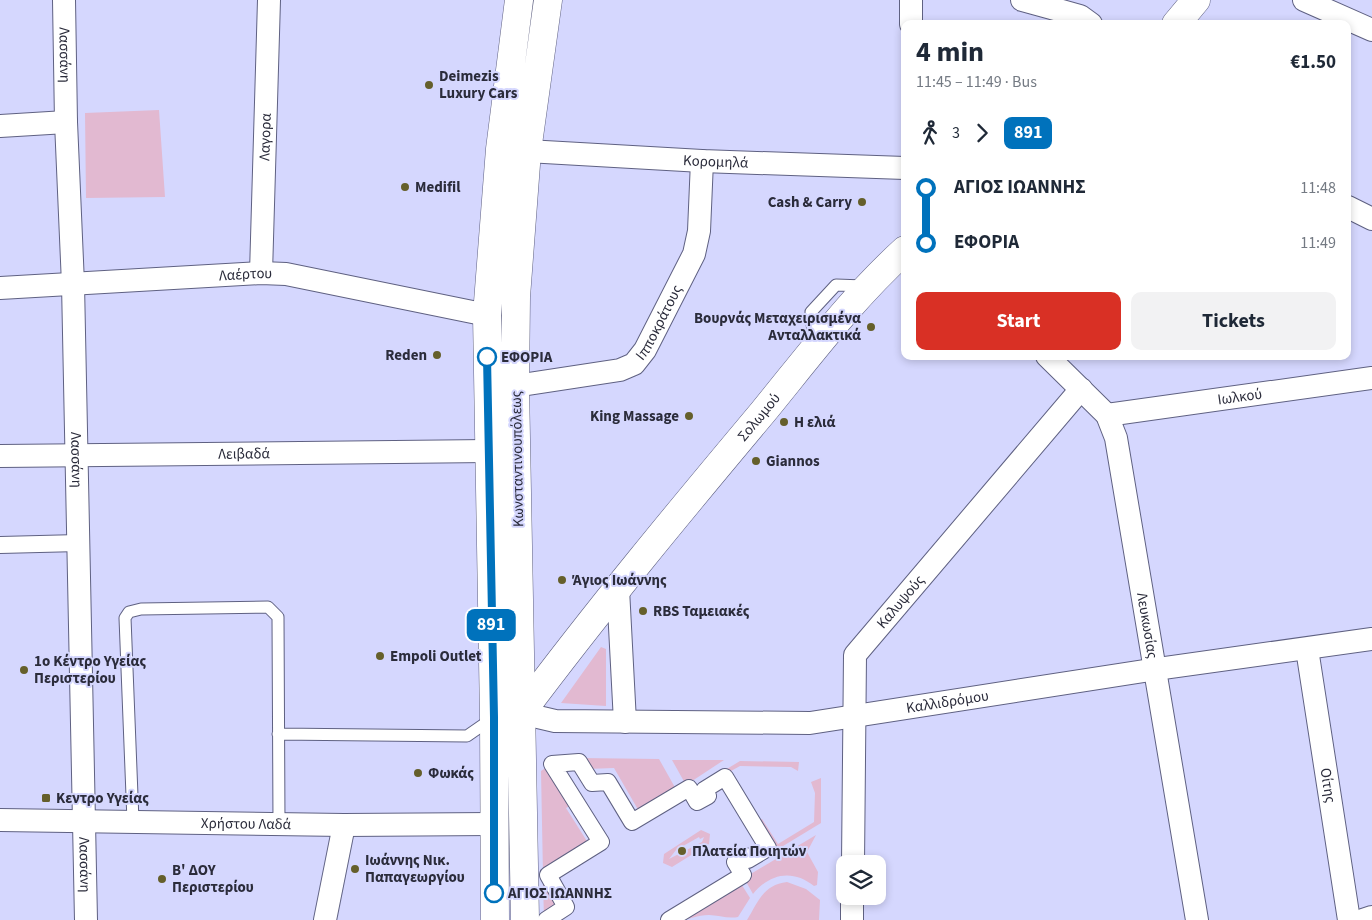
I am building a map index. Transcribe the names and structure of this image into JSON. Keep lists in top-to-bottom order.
{
  "streets": {
    "main road": ["Σολωμού", "Κωνσταντινουπόλεως"],
    "street": [
      "Λασσάνη",
      "Λαγορα",
      "Κορομηλά",
      "Λαέρτου",
      "Ιπποκράτους",
      "Ιωλκού",
      "Λειβαδά",
      "Καλυψούς",
      "Λευκωσίας",
      "Καλλιδρόμου",
      "Οίτης",
      "Χρήστου Λαδά"
    ]
  },
  "crossings": [
    ["Λασσάνη", "Λαέρτου"],
    ["Λασσάνη", "Λειβαδά"],
    ["Λασσάνη", "Χρήστου Λαδά"],
    ["Λαγορα", "Λαέρτου"],
    ["Κορομηλά", "Ιπποκράτους"],
    ["Κορομηλά", "Κωνσταντινουπόλεως"],
    ["Λαέρτου", "Κωνσταντινουπόλεως"],
    ["Ιπποκράτους", "Κωνσταντινουπόλεως"],
    ["Ιωλκού", "Λευκωσίας"],
    ["Σολωμού", "Κωνσταντινουπόλεως"],
    ["Σολωμού", "Καλλιδρόμου"],
    ["Λειβαδά", "Κωνσταντινουπόλεως"],
    ["Κωνσταντινουπόλεως", "Καλλιδρόμου"],
    ["Κωνσταντινουπόλεως", "Χρήστου Λαδά"],
    ["Καλυψούς", "Λευκωσίας"],
    ["Καλυψούς", "Καλλιδρόμου"],
    ["Λευκωσίας", "Καλλιδρόμου"],
    ["Καλλιδρόμου", "Οίτης"]
  ],
  "places": {
    "other": [
      "Deimezis Luxury Cars",
      "Medifil",
      "Cash & Carry",
      "Βουρνάς Μεταχειρισμένα Ανταλλακτικά",
      "Reden",
      "ΕΦΟΡΙΑ",
      "King Massage",
      "Η ελιά",
      "Giannos",
      "Άγιος Ιωάννης",
      "RBS Ταμειακές",
      "Empoli Outlet",
      "1ο Κέντρο Υγείας Περιστερίου",
      "Φωκάς",
      "Πλατεία Ποιητών",
      "Ιωάννης Νικ. Παπαγεωργίου",
      "Β' ΔΟΥ Περιστερίου",
      "ΑΓΙΟΣ ΙΩΑΝΝΗΣ"
    ],
    "transit": ["Κεντρο Υγείας"]
  },
  "lines": ["bus line 891"],
  "page": {
    "on_map": "891",
    "heading": ["4 min", "11:45 – 11:49 · Bus", "€1.50"],
    "legs": ["3", "891"],
    "list": [
      {
        "name": "ΑΓΙΟΣ ΙΩΑΝΝΗΣ",
        "value": "11:48"
      },
      {
        "name": "ΕΦΟΡΙΑ",
        "value": "11:49"
      }
    ],
    "buttons": ["Start", "Tickets"]
  }
}
